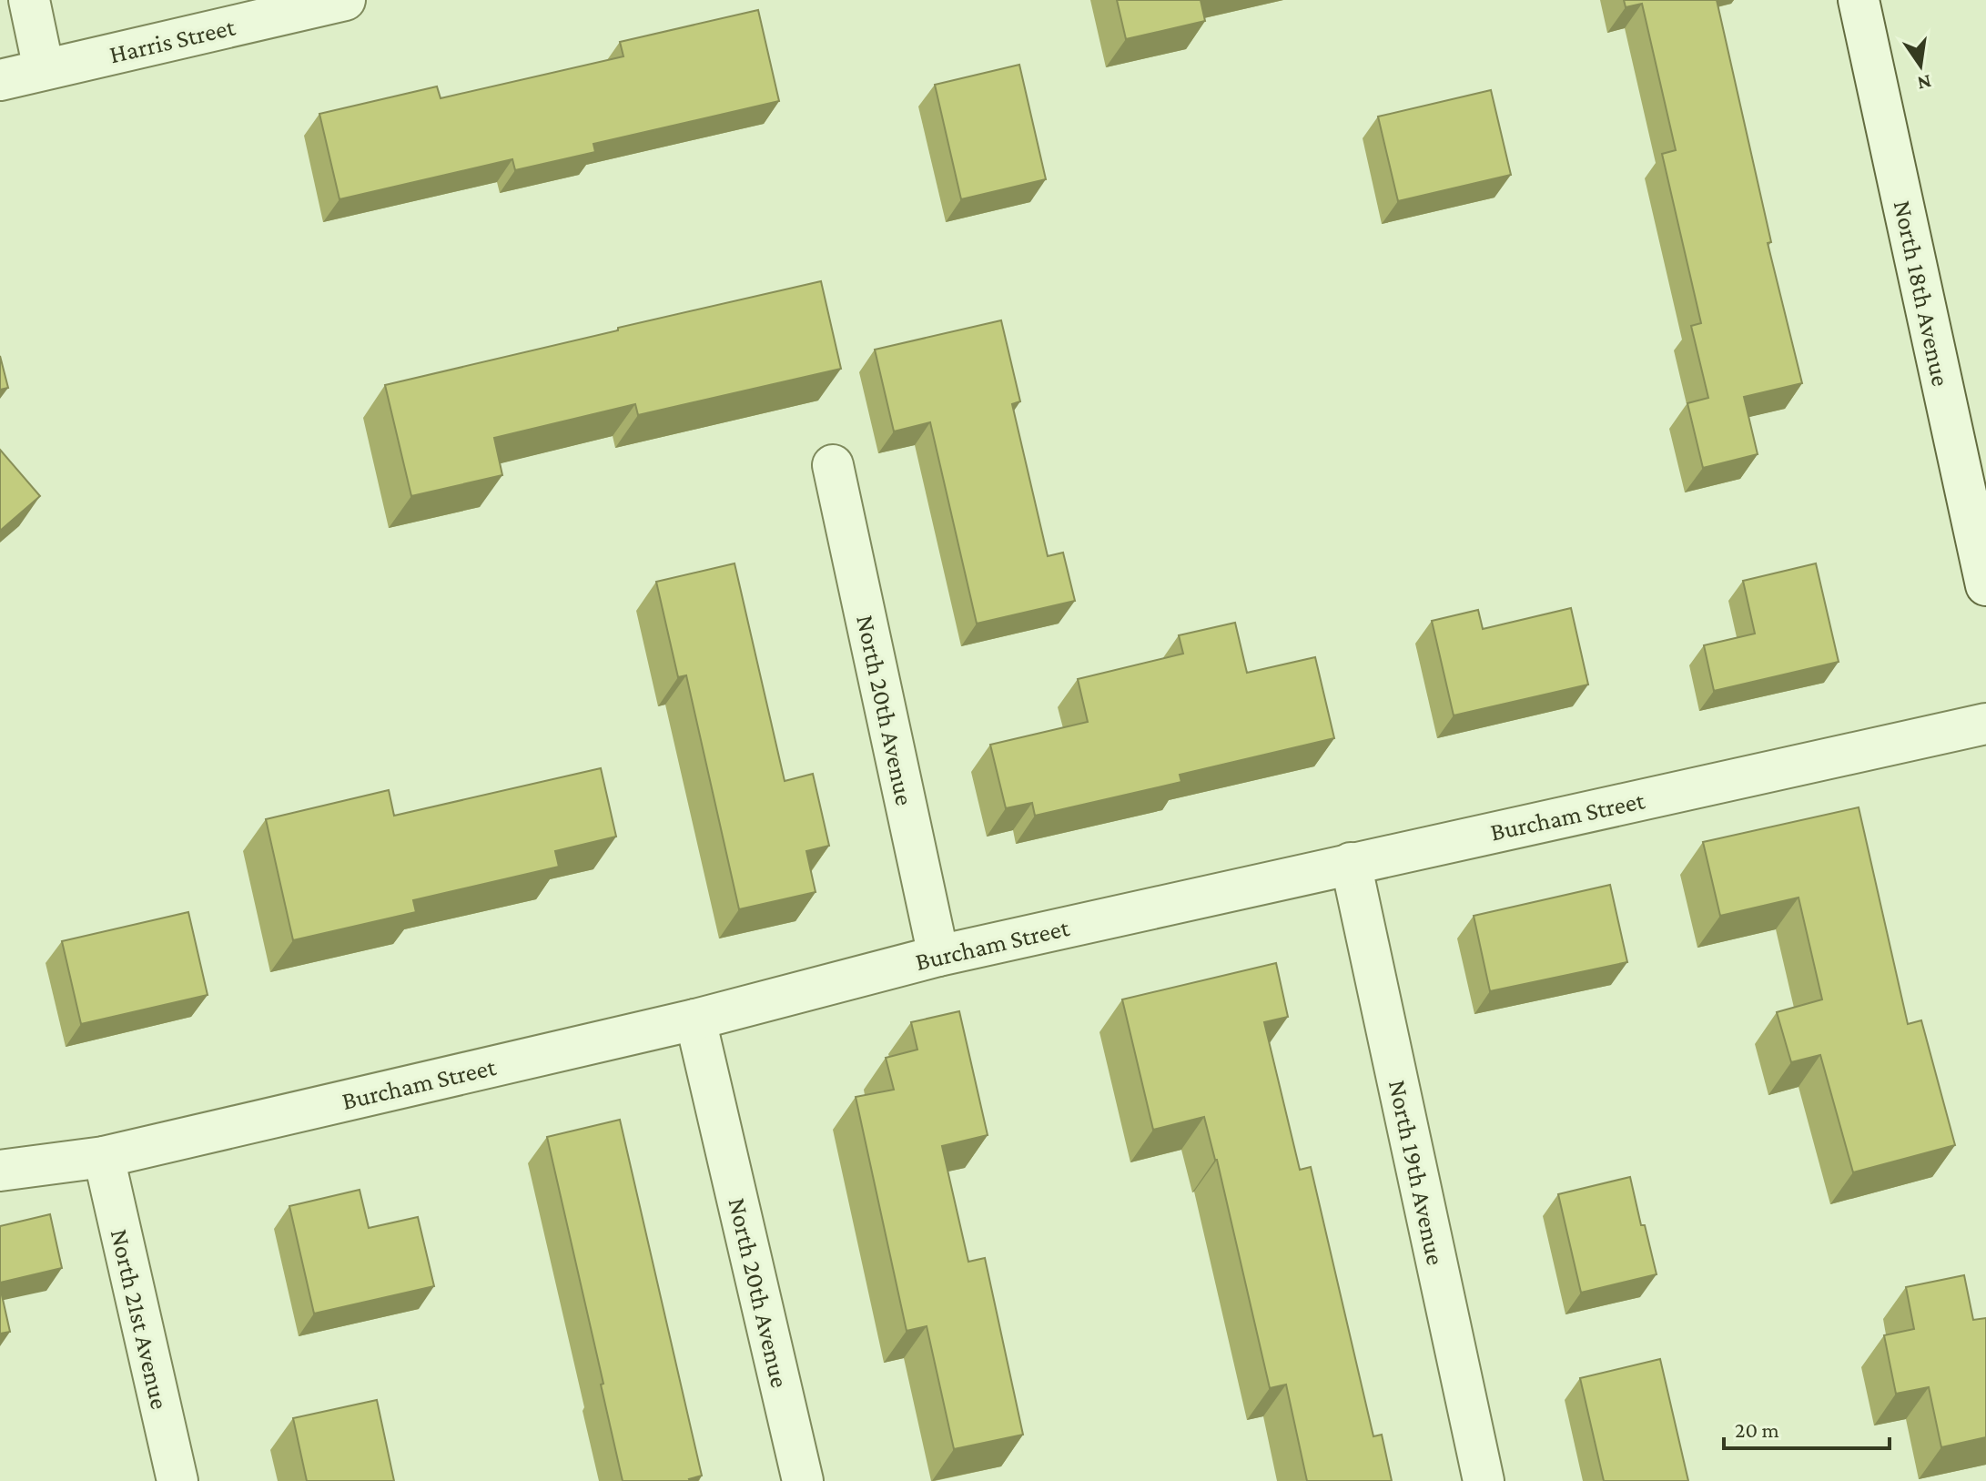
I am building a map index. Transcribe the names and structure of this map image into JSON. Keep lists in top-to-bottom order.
{
  "streets": {
    "street": [
      "Harris Street",
      "North 18th Avenue",
      "North 20th Avenue",
      "Burcham Street",
      "North 19th Avenue",
      "North 21st Avenue"
    ]
  },
  "crossings": [
    ["North 20th Avenue", "Burcham Street"],
    ["Burcham Street", "North 19th Avenue"],
    ["Burcham Street", "North 21st Avenue"]
  ],
  "scale_bar": "20 m",
  "north": "bottom"
}
